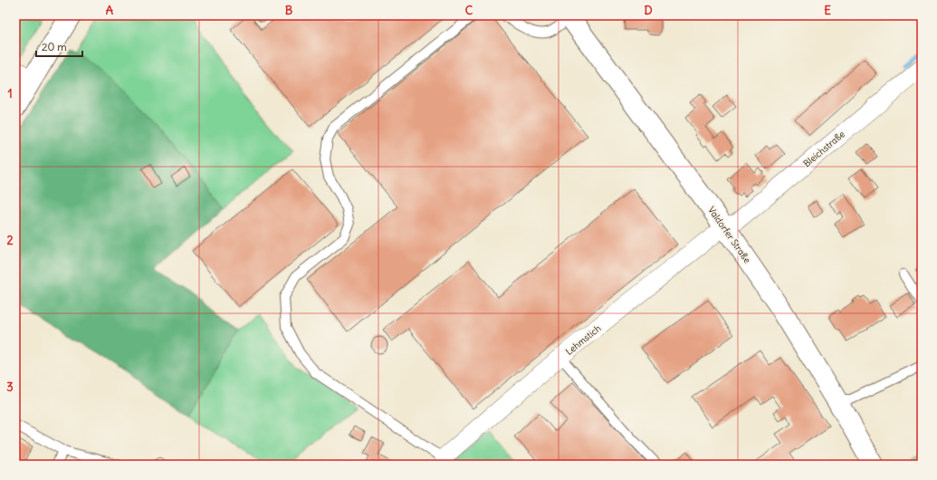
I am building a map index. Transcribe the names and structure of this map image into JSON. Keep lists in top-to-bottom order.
{
  "streets": {
    "street": ["Bleichstraße", "Valdorfer Straße", "Lehmstich"]
  },
  "crossings": [
    ["Bleichstraße", "Valdorfer Straße"],
    ["Bleichstraße", "Lehmstich"],
    ["Valdorfer Straße", "Lehmstich"]
  ],
  "scale_bar": "20 m",
  "grid": {
    "columns": [
      "A",
      "B",
      "C",
      "D",
      "E"
    ],
    "rows": ["1", "2", "3"]
  }
}
